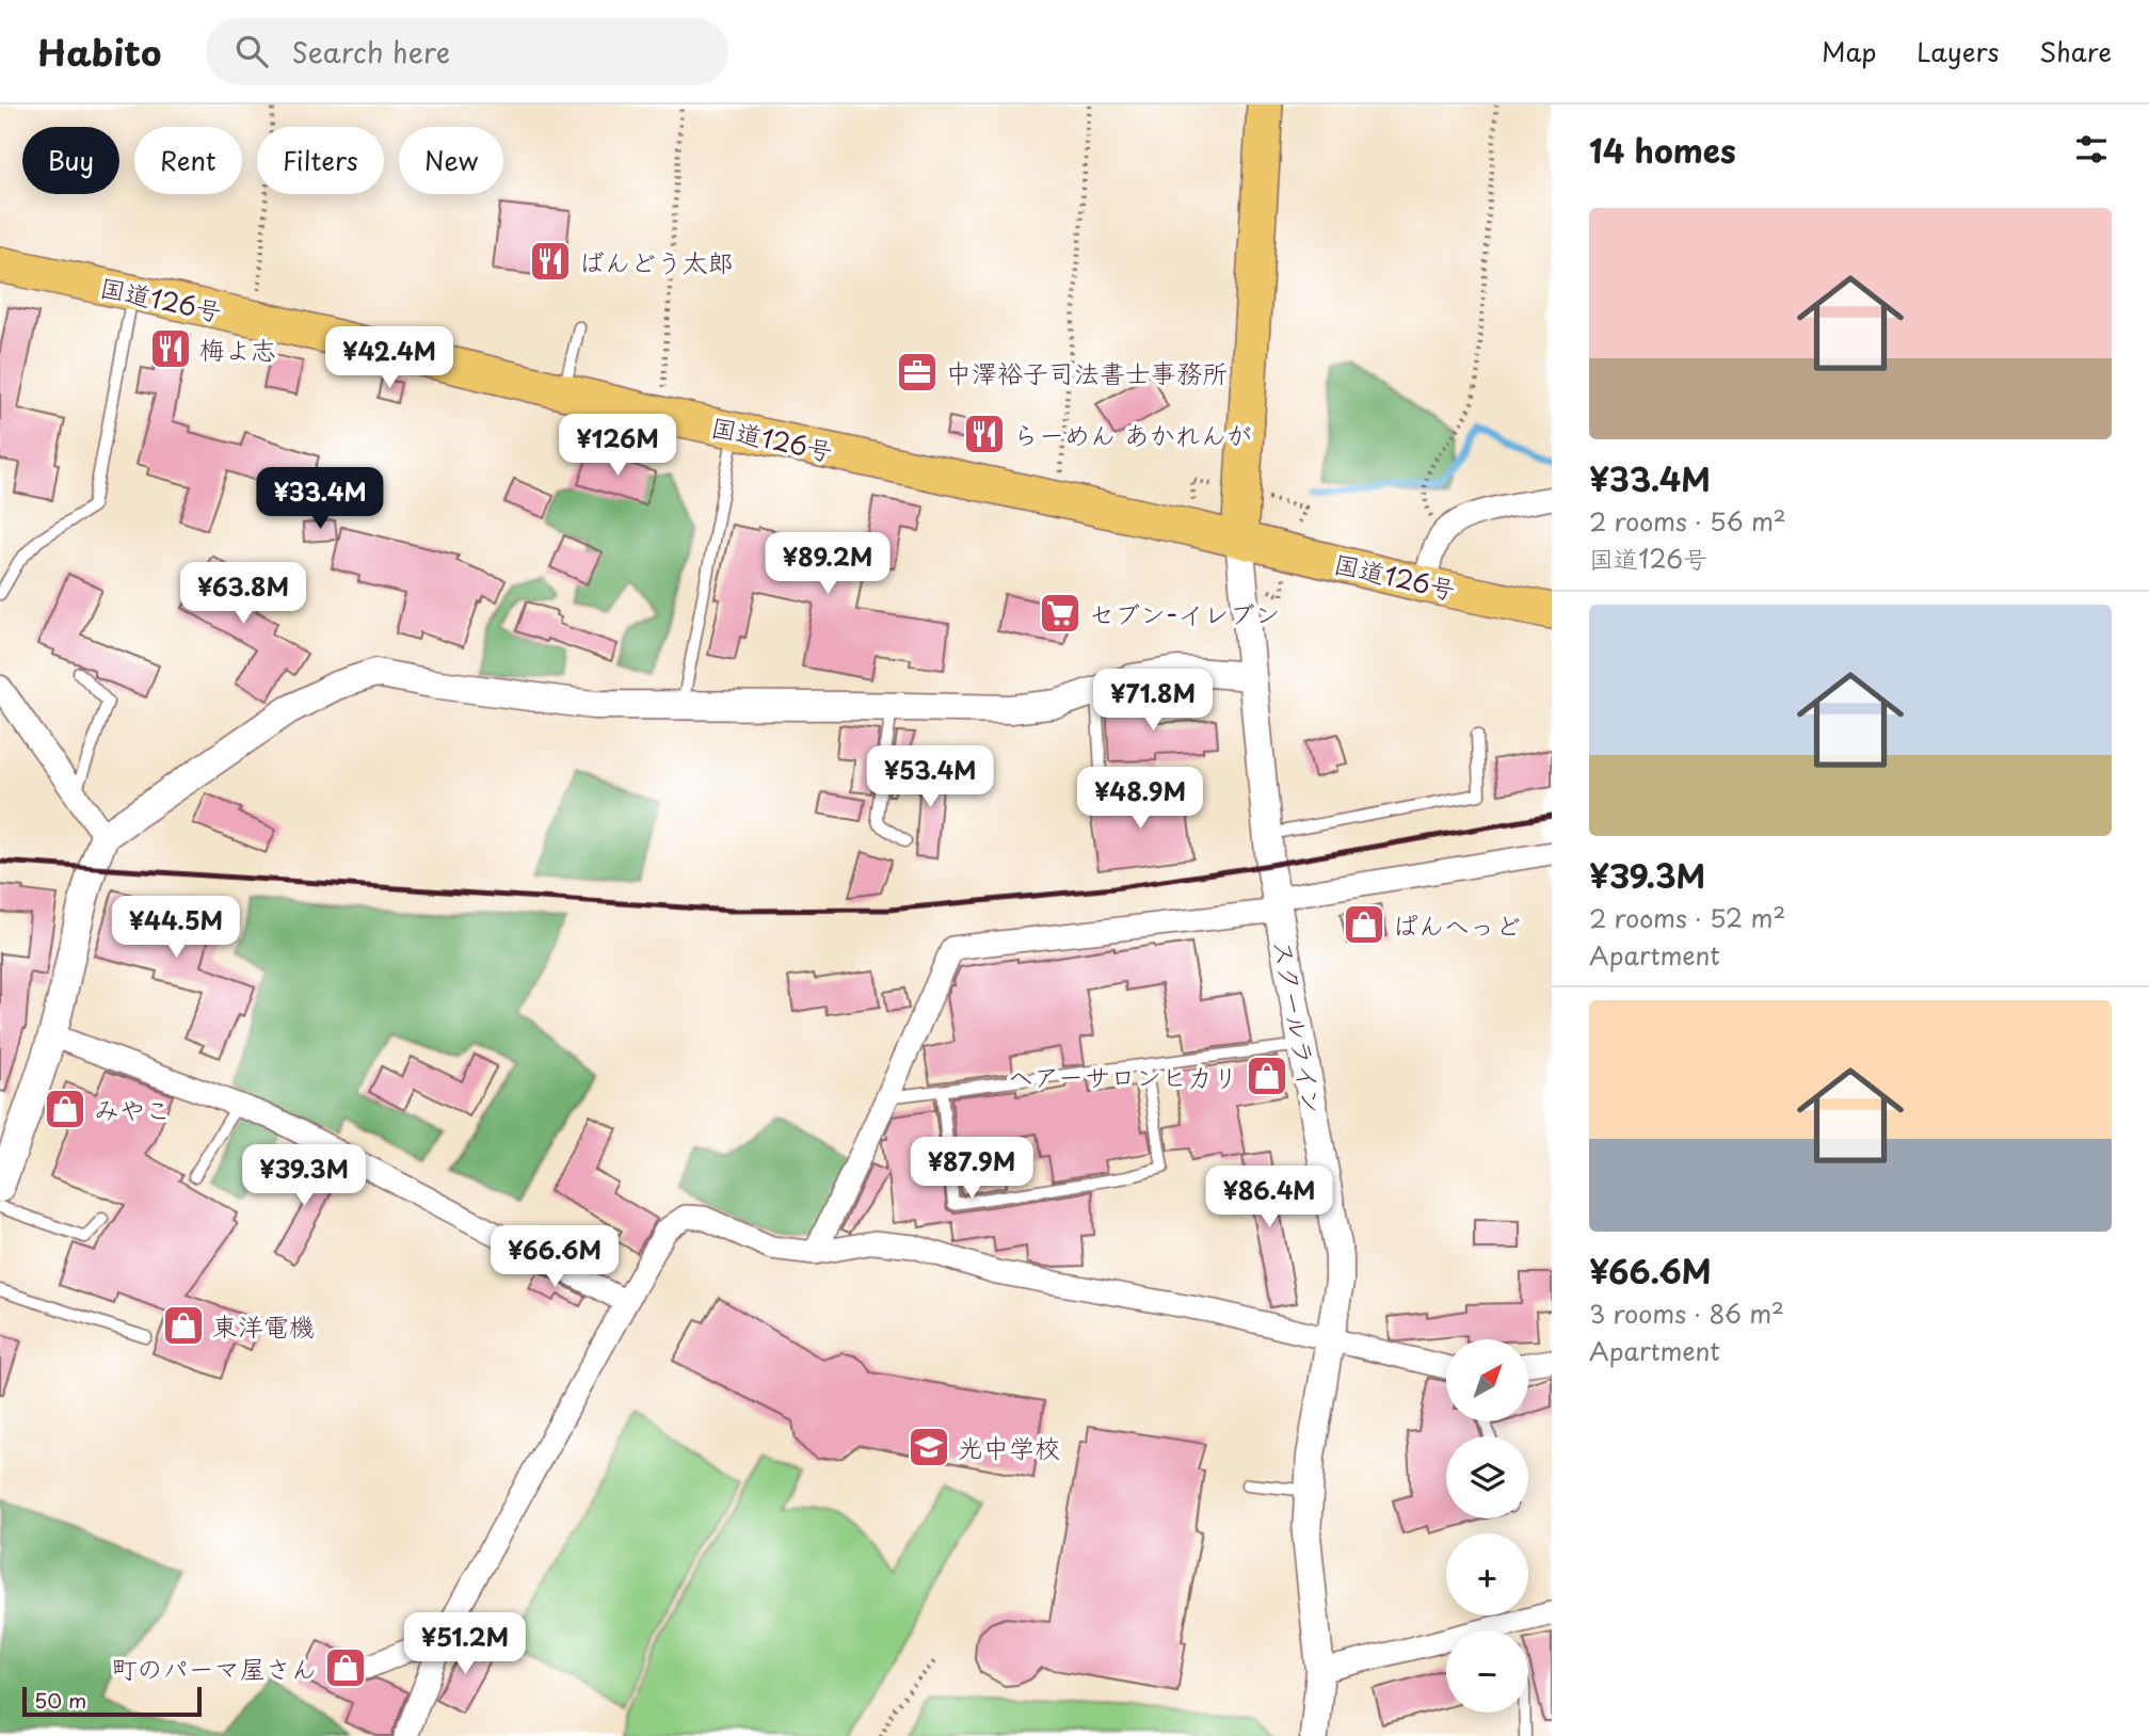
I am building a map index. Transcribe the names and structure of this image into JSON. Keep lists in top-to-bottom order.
{
  "streets": {
    "highway": ["国道126号"],
    "street": ["スクールライン"]
  },
  "crossings": [
    ["国道126号", "スクールライン"]
  ],
  "places": {
    "restaurant": ["ばんどう太郎", "梅よ志", "らーめん あかれんが"],
    "office": ["中澤裕子司法書士事務所"],
    "supermarket": ["セブン-イレブン"],
    "shop": [
      "ぱんへっど",
      "ヘアーサロンヒカリ",
      "みやこ",
      "東洋電機",
      "町のパーマ屋さん"
    ],
    "school or university": ["光中学校"]
  },
  "scale_bar": "50 m",
  "north": "top right",
  "page": {
    "header": "Habito",
    "search": "Search here",
    "nav": ["Map", "Layers", "Share"],
    "heading": "14 homes",
    "chip": [
      "Buy",
      "Rent",
      "Filters",
      "New"
    ],
    "list": [
      {
        "name": "¥33.4M",
        "note": "2 rooms · 56 m² · 国道126号"
      },
      {
        "name": "¥39.3M",
        "note": "2 rooms · 52 m² · Apartment"
      },
      {
        "name": "¥66.6M",
        "note": "3 rooms · 86 m² · Apartment"
      }
    ],
    "price": [
      "¥42.4M",
      "¥126M",
      "¥33.4M",
      "¥89.2M",
      "¥63.8M",
      "¥71.8M",
      "¥53.4M",
      "¥48.9M",
      "¥44.5M",
      "¥87.9M",
      "¥39.3M",
      "¥86.4M",
      "¥66.6M",
      "¥51.2M"
    ],
    "map_buttons": ["+", "−"],
    "scale": "50 m"
  }
}
